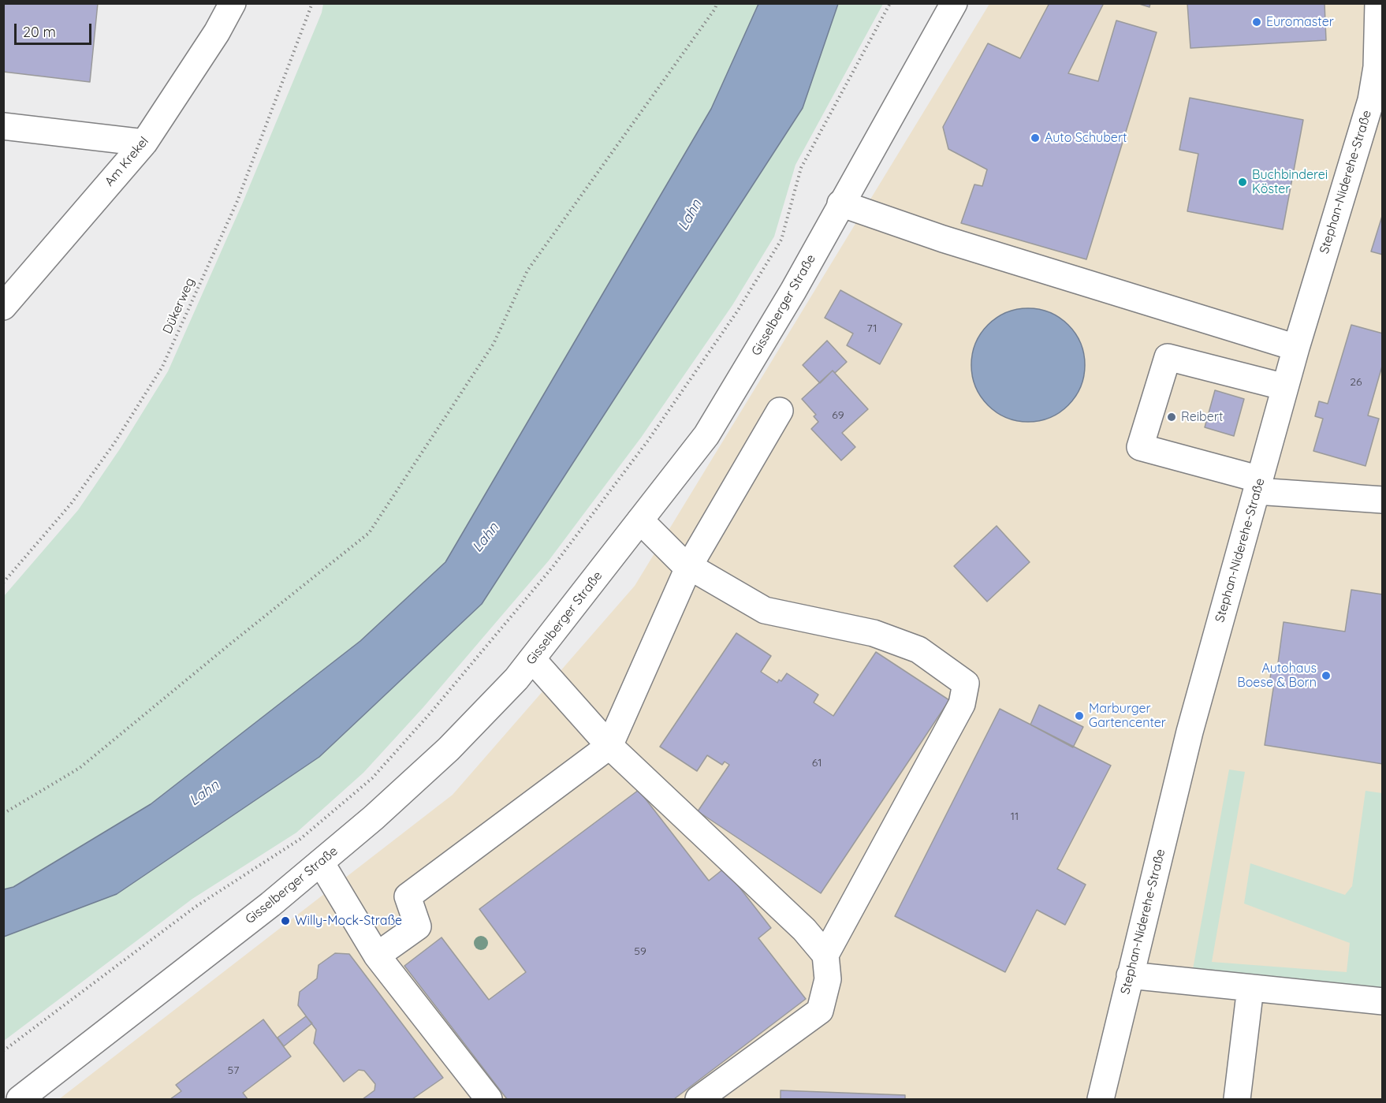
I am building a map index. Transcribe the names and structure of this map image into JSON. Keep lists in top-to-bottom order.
{
  "streets": {
    "street": ["Am Krekel", "Stephan-Niderehe-Straße", "Gisselberger Straße"],
    "path": ["Dükerweg"]
  },
  "water": ["Lahn"],
  "places": [
    "Euromaster",
    "Auto Schubert",
    "Buchbinderei Köster",
    "Reibert",
    "Autohaus Boese & Born",
    "Marburger Gartencenter",
    "Willy-Mock-Straße"
  ],
  "house_numbers": [
    "71",
    "26",
    "69",
    "61",
    "11",
    "59",
    "57"
  ],
  "scale_bar": "20 m"
}
